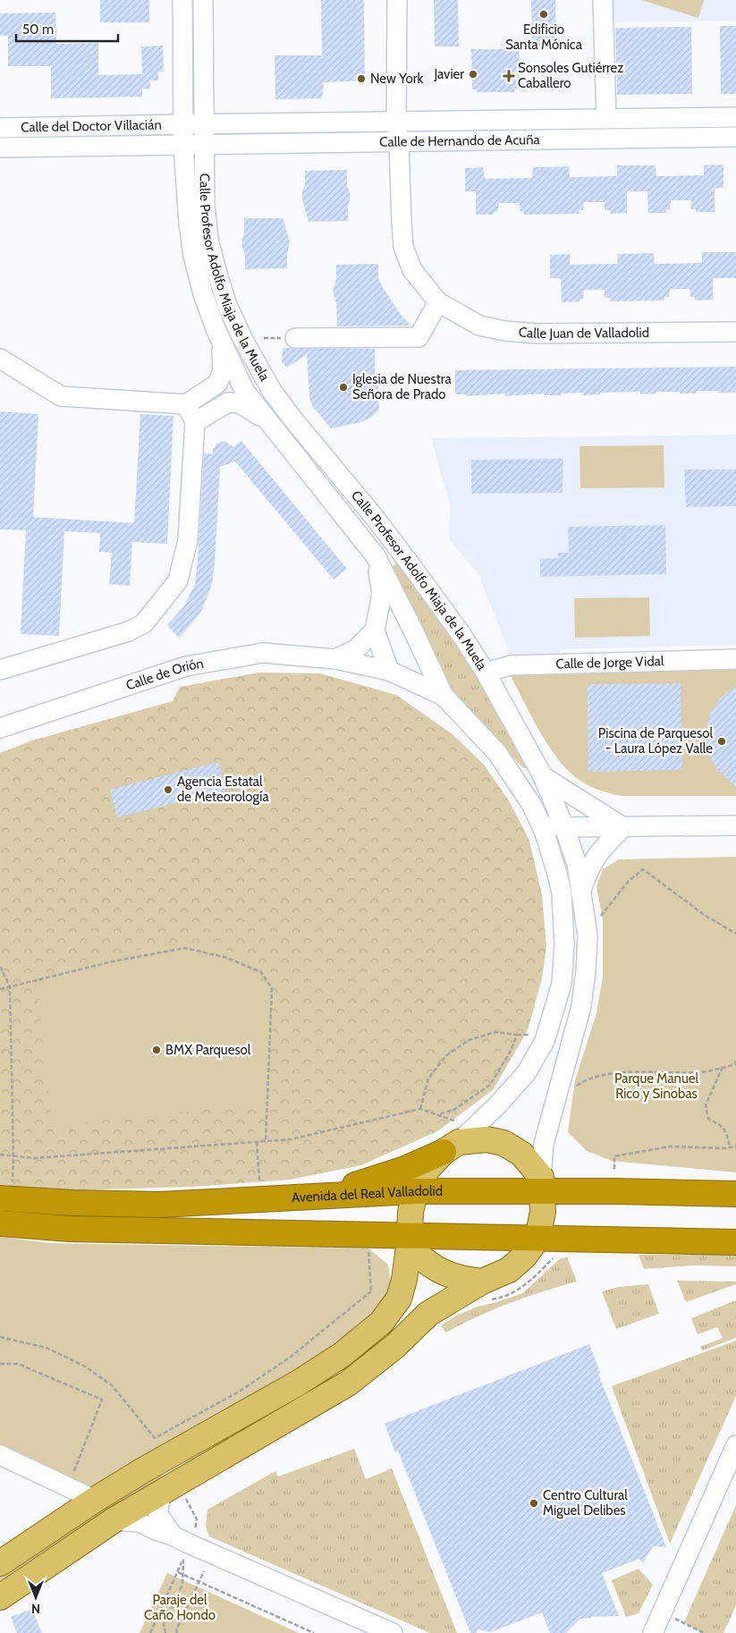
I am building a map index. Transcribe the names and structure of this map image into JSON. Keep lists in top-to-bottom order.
{
  "streets": {
    "highway": ["Avenida del Real Valladolid"],
    "street": [
      "Calle del Doctor Villacián",
      "Calle de Hernando de Acuña",
      "Calle Profesor Adolfo Miaja de la Muela",
      "Calle Juan de Valladolid",
      "Calle de Jorge Vidal",
      "Calle de Orión"
    ]
  },
  "crossings": [
    ["Calle del Doctor Villacián", "Calle de Hernando de Acuña"],
    ["Calle del Doctor Villacián", "Calle Profesor Adolfo Miaja de la Muela"],
    ["Calle de Hernando de Acuña", "Calle Profesor Adolfo Miaja de la Muela"],
    ["Calle de Hernando de Acuña", "Calle Juan de Valladolid"],
    ["Calle Profesor Adolfo Miaja de la Muela", "Calle de Jorge Vidal"],
    ["Calle Profesor Adolfo Miaja de la Muela", "Calle de Orión"],
    ["Calle Profesor Adolfo Miaja de la Muela", "Avenida del Real Valladolid"]
  ],
  "parks": ["Parque Manuel Rico y Sinobas", "Paraje del Caño Hondo"],
  "places": {
    "other": [
      "Edificio Santa Mónica",
      "Javier",
      "New York",
      "Iglesia de Nuestra Señora de Prado",
      "Piscina de Parquesol - Laura López Valle",
      "Agencia Estatal de Meteorología",
      "BMX Parquesol",
      "Centro Cultural Miguel Delibes"
    ],
    "health": ["Sonsoles Gutiérrez Caballero"]
  },
  "scale_bar": "50 m",
  "north": "bottom"
}
